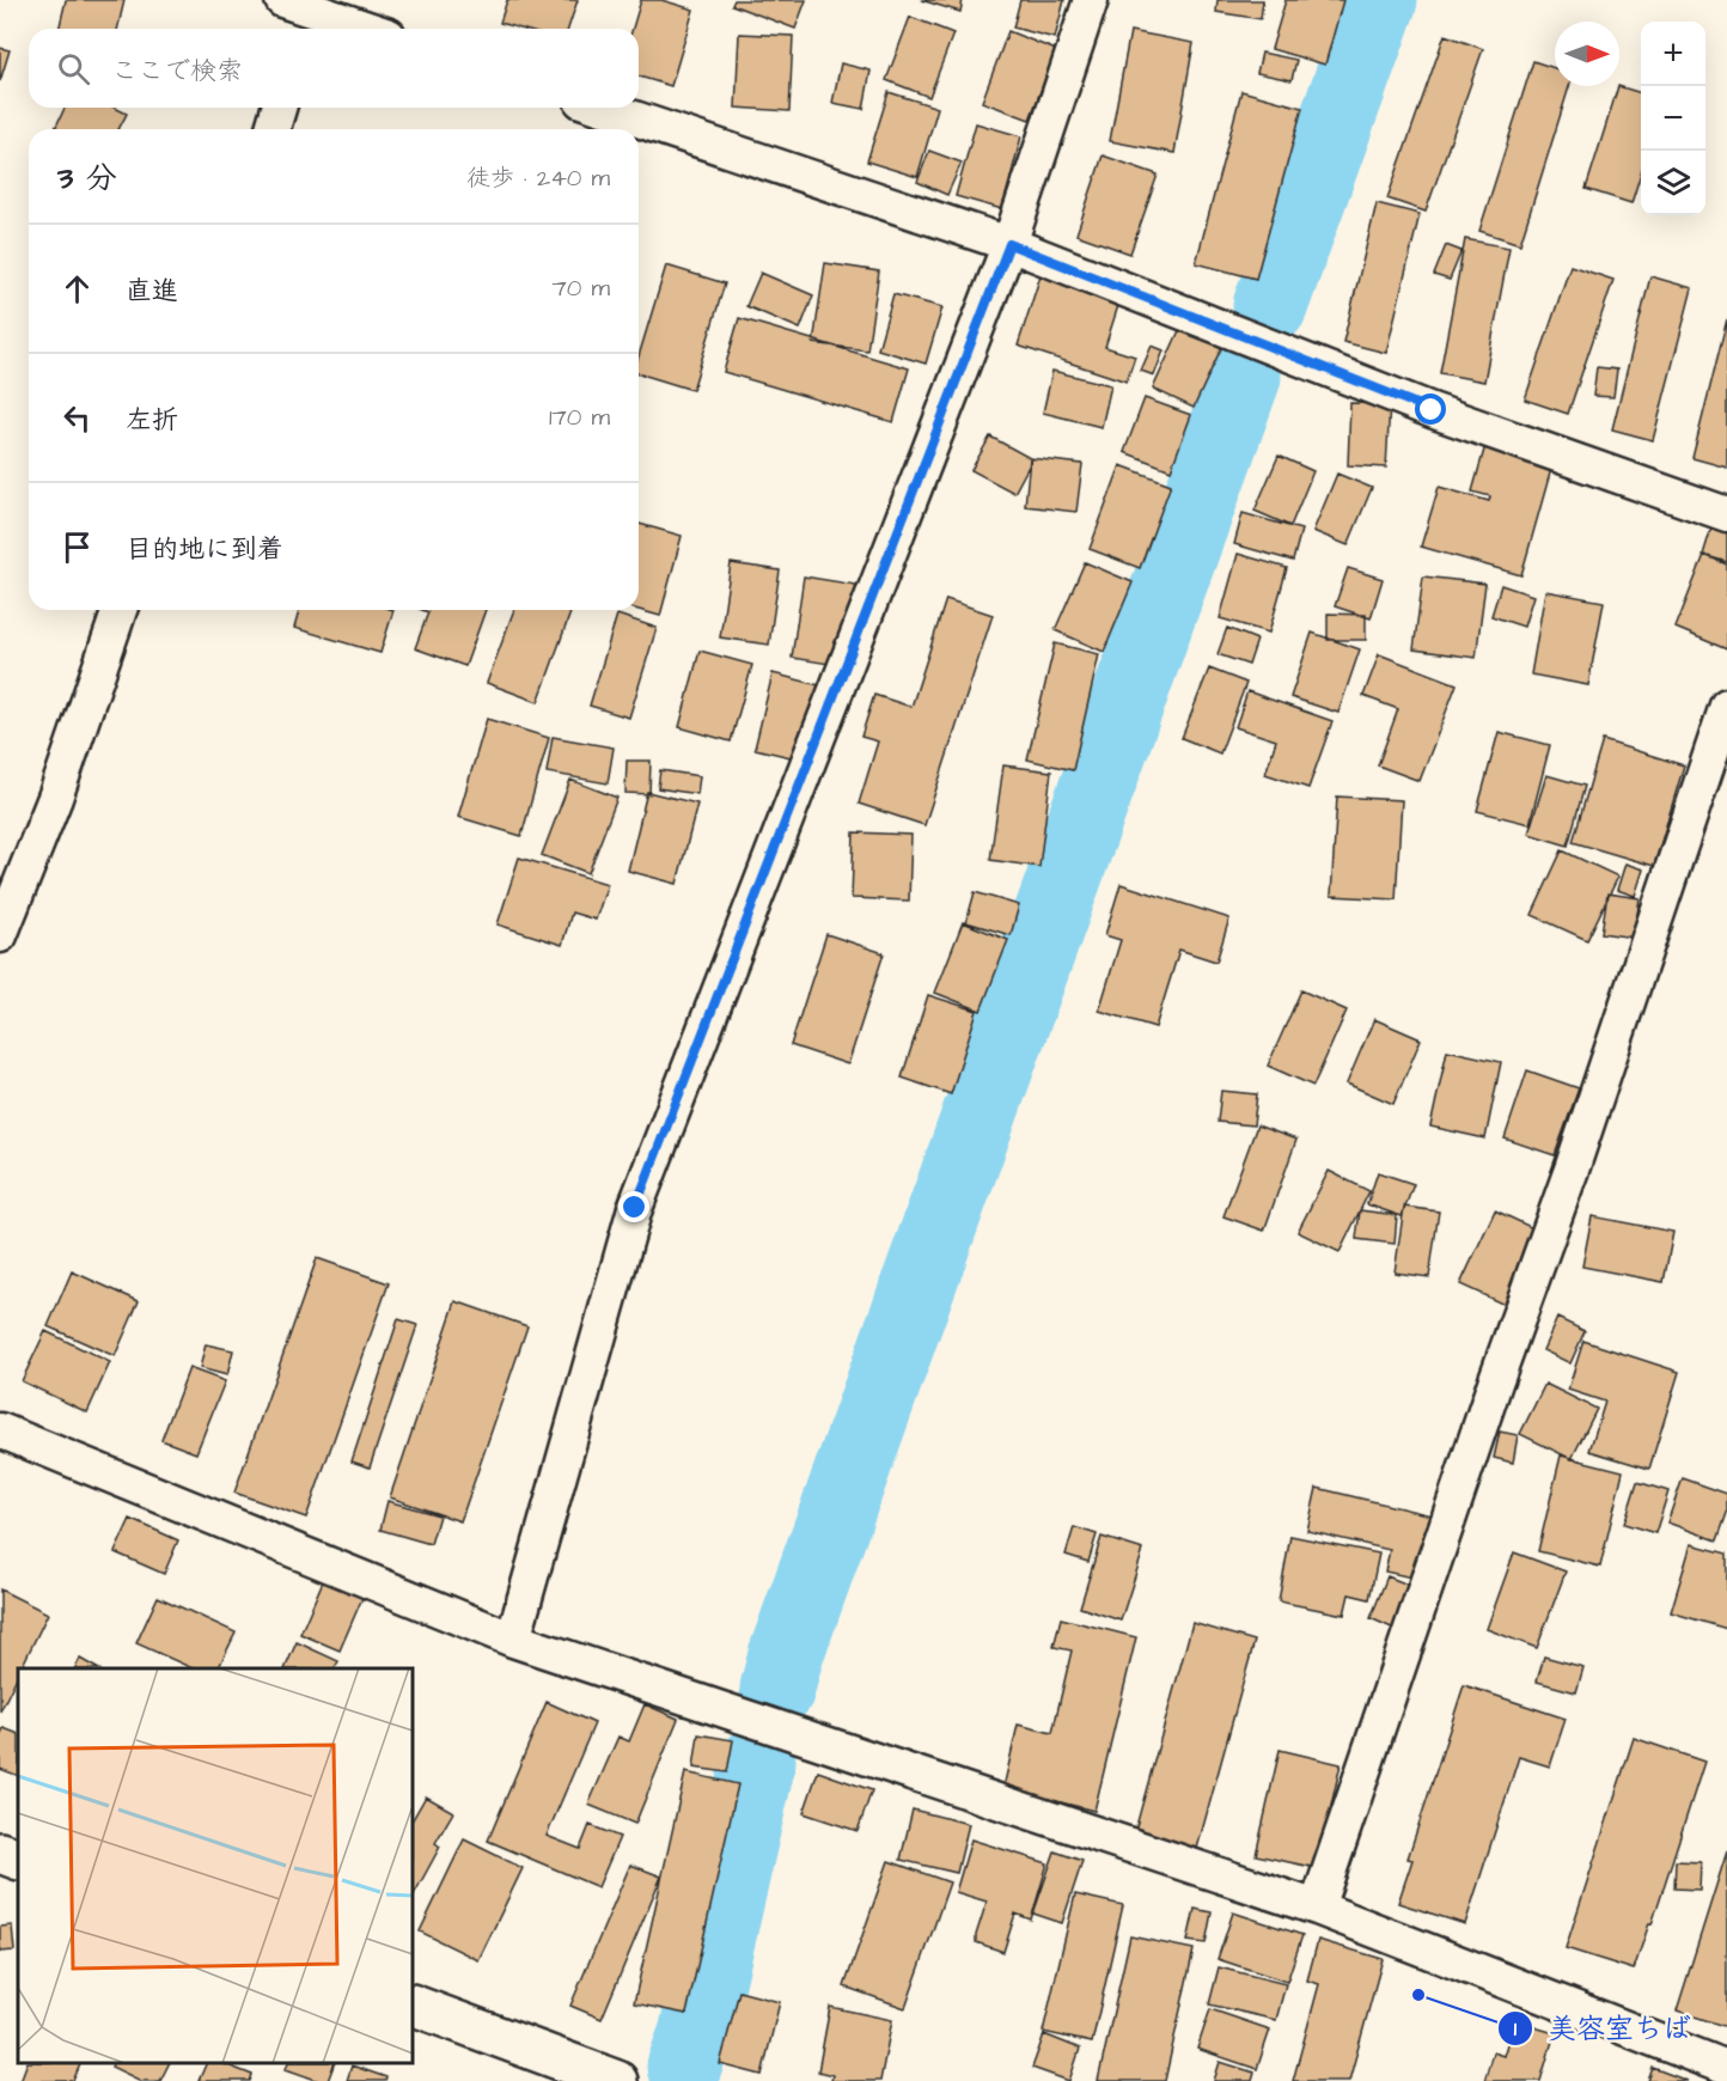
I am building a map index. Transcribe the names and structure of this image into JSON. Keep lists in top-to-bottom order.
{
  "places": ["美容室ちば"],
  "north": "right",
  "page": {
    "map_buttons": ["+", "−"],
    "search": "ここで検索",
    "heading": ["3 分", "徒歩 · 240 m"],
    "list": [
      ["直進", "70 m"],
      ["左折", "170 m"],
      "目的地に到着"
    ]
  }
}
